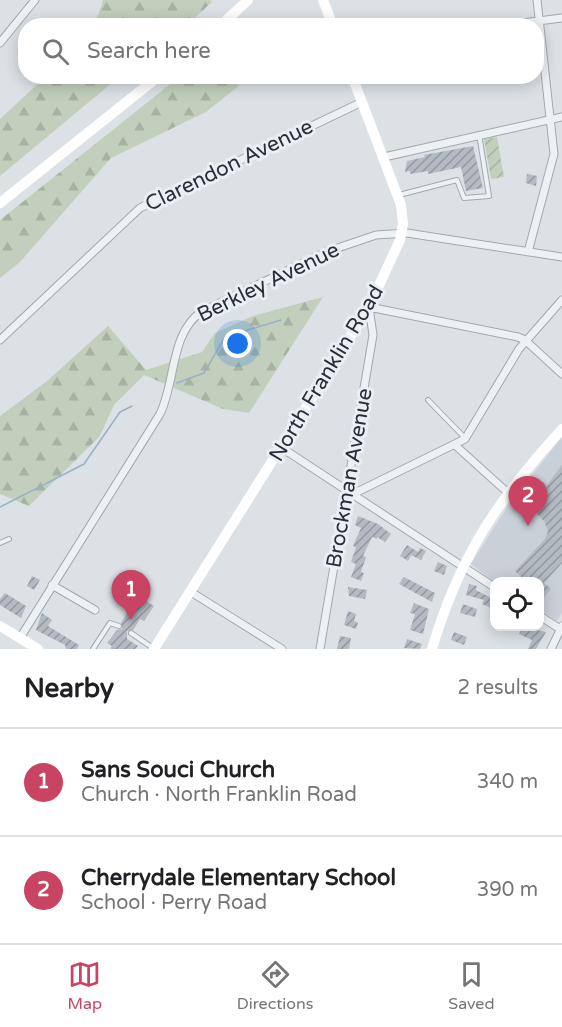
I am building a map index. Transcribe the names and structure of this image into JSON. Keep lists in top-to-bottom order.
{
  "streets": {
    "street": [
      "Clarendon Avenue",
      "Berkley Avenue",
      "North Franklin Road",
      "Brockman Avenue"
    ]
  },
  "crossings": [
    ["Clarendon Avenue", "North Franklin Road"],
    ["Berkley Avenue", "North Franklin Road"],
    ["North Franklin Road", "Brockman Avenue"]
  ],
  "page": {
    "search": "Search here",
    "pins": ["2", "1"],
    "heading": ["Nearby", "2 results"],
    "list": [
      {
        "mark": "1",
        "name": "Sans Souci Church",
        "note": "Church · North Franklin Road",
        "value": "340 m"
      },
      {
        "mark": "2",
        "name": "Cherrydale Elementary School",
        "note": "School · Perry Road",
        "value": "390 m"
      }
    ],
    "nav": ["Map", "Directions", "Saved"]
  }
}
